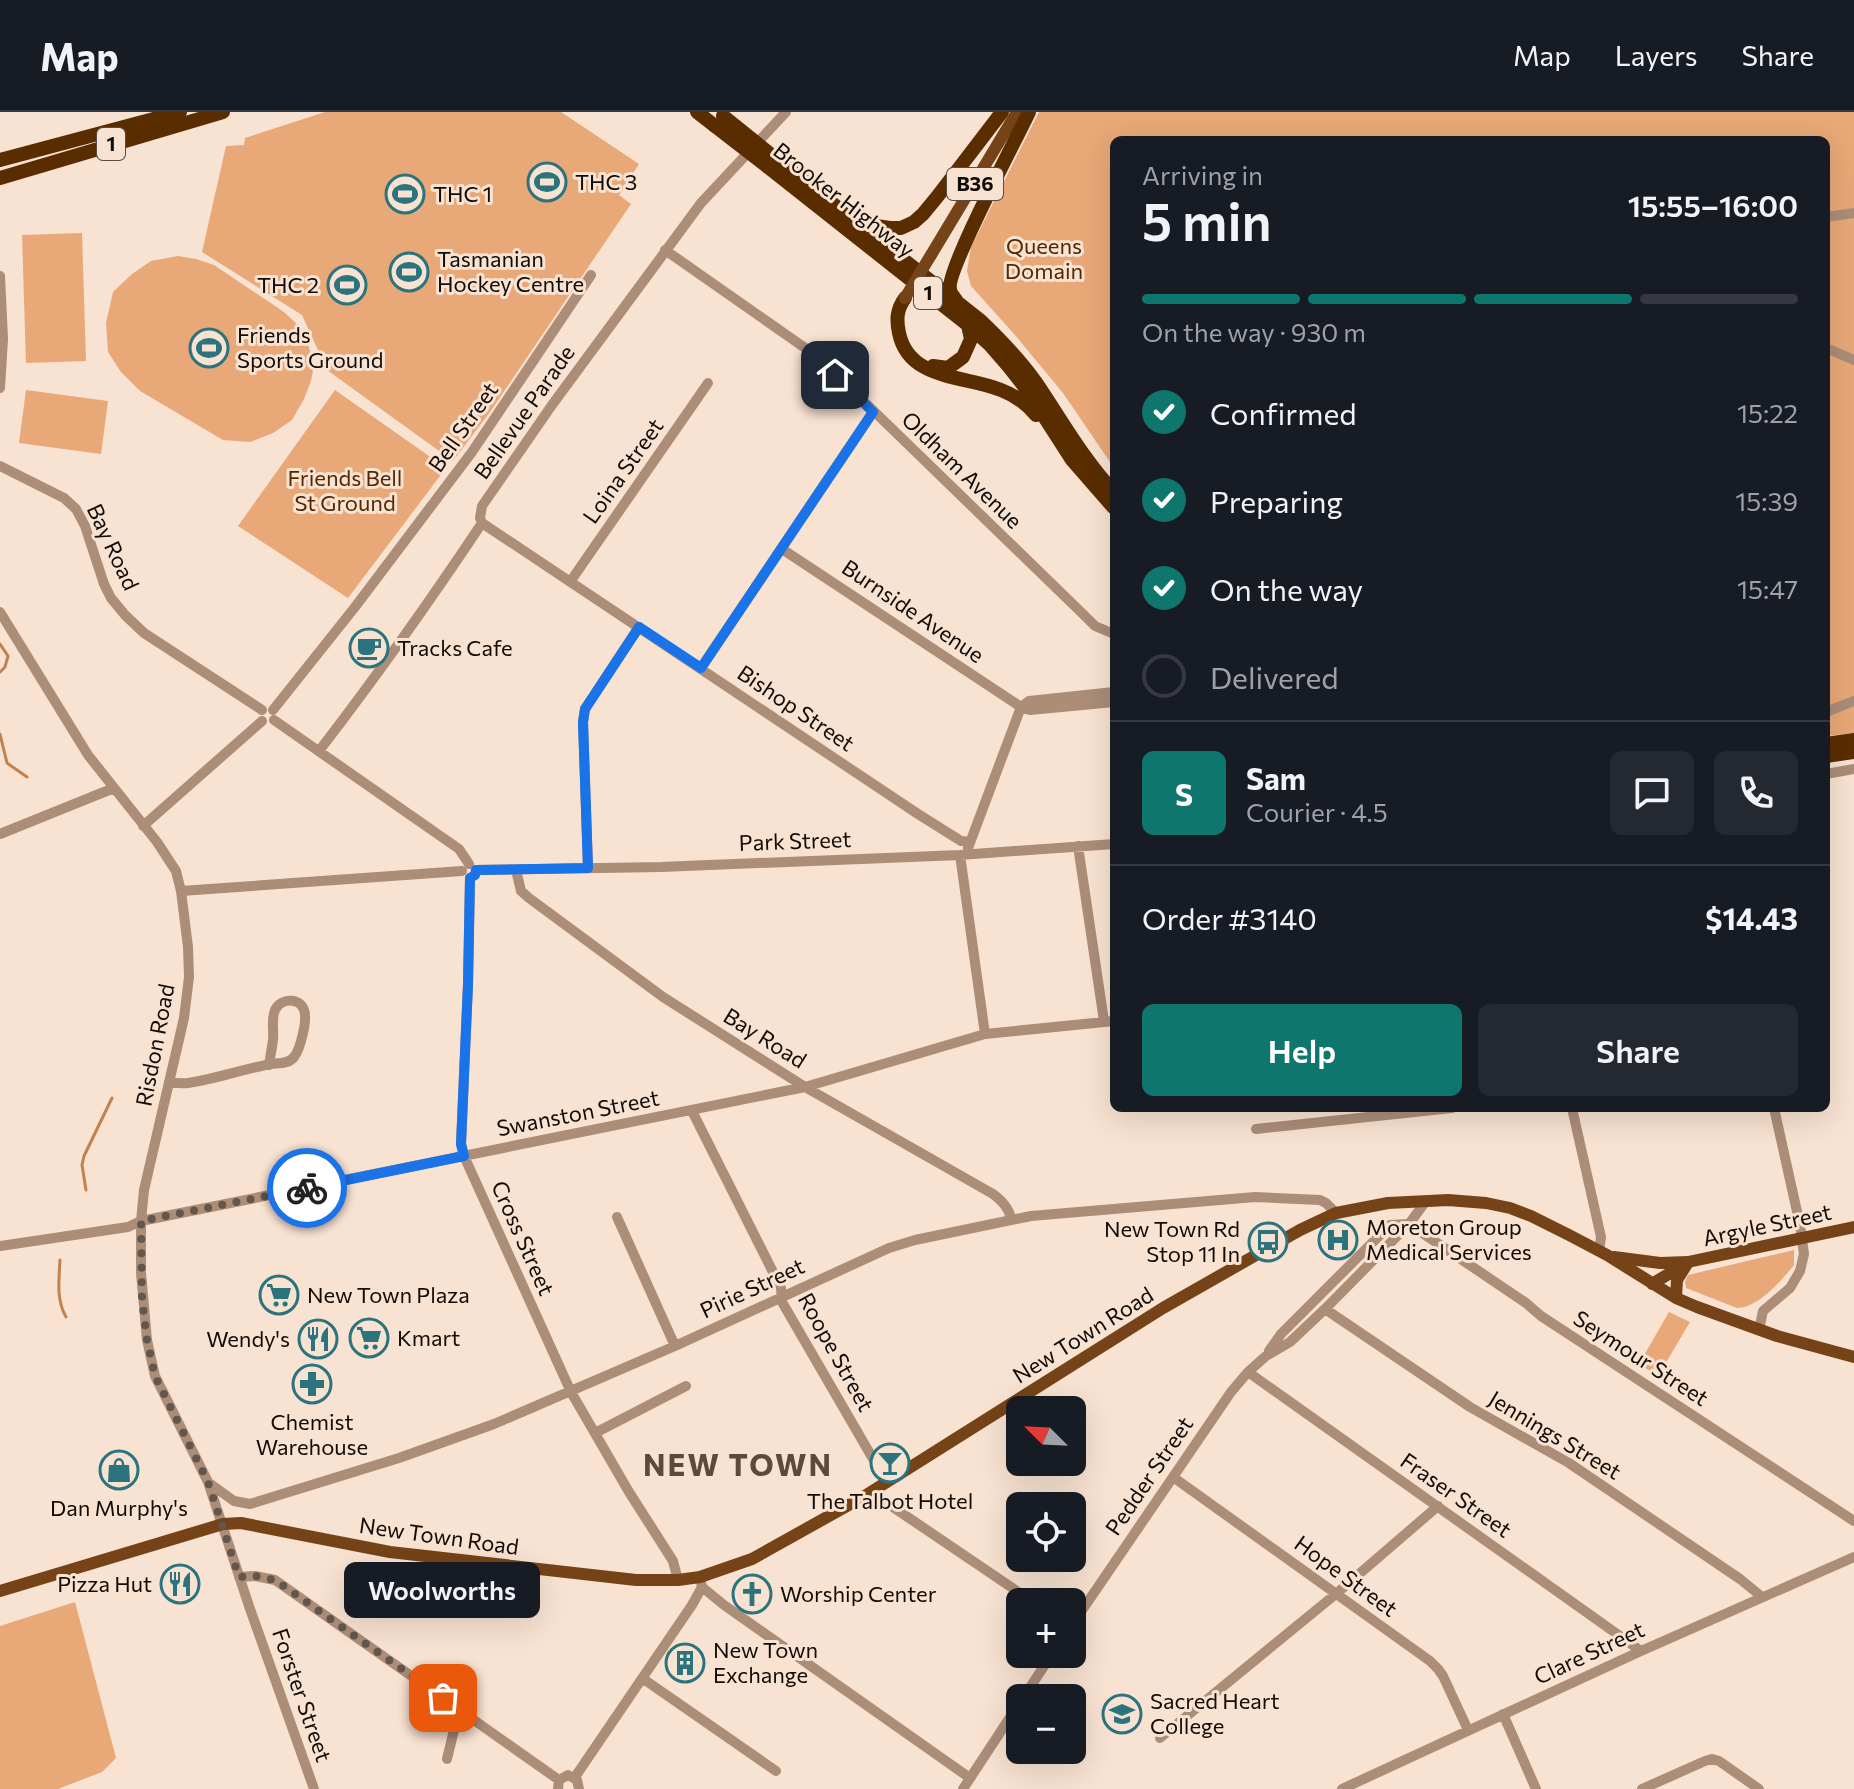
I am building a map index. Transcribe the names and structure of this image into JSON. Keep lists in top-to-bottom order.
{
  "streets": {
    "highway": ["1", "Brooker Highway"],
    "main road": ["B36", "Argyle Street", "New Town Road"],
    "street": [
      "Bellevue Parade",
      "Bell Street",
      "Oldham Avenue",
      "Loina Street",
      "Bay Road",
      "Burnside Avenue",
      "Bishop Street",
      "Park Street",
      "Risdon Road",
      "Swanston Street",
      "Cross Street",
      "Pirie Street",
      "Roope Street",
      "Seymour Street",
      "Jennings Street",
      "Pedder Street",
      "Fraser Street",
      "Hope Street",
      "Clare Street",
      "Forster Street"
    ]
  },
  "crossings": [
    ["Bellevue Parade", "Oldham Avenue"],
    ["Bellevue Parade", "Bay Road"],
    ["Bellevue Parade", "Bishop Street"],
    ["Bell Street", "Bay Road"],
    ["Bell Street", "Risdon Road"],
    ["Loina Street", "Bishop Street"],
    ["Bay Road", "Park Street"],
    ["Bay Road", "Swanston Street"],
    ["Bay Road", "Cross Street"],
    ["Bay Road", "Pirie Street"],
    ["Park Street", "Risdon Road"],
    ["Park Street", "Cross Street"],
    ["Risdon Road", "Swanston Street"],
    ["Risdon Road", "Pirie Street"],
    ["Risdon Road", "New Town Road"],
    ["Risdon Road", "Forster Street"],
    ["Swanston Street", "Cross Street"],
    ["Swanston Street", "Roope Street"],
    ["Argyle Street", "New Town Road"],
    ["Cross Street", "Pirie Street"],
    ["Cross Street", "New Town Road"],
    ["Pirie Street", "New Town Road"],
    ["Pirie Street", "Roope Street"],
    ["New Town Road", "Roope Street"],
    ["New Town Road", "Pedder Street"],
    ["New Town Road", "Forster Street"],
    ["Seymour Street", "Pedder Street"],
    ["Jennings Street", "Pedder Street"],
    ["Jennings Street", "Clare Street"],
    ["Pedder Street", "Fraser Street"],
    ["Pedder Street", "Hope Street"],
    ["Fraser Street", "Clare Street"],
    ["Hope Street", "Clare Street"]
  ],
  "districts": ["NEW TOWN"],
  "parks": ["Queens Domain", "Friends Bell St Ground"],
  "places": {
    "sports": [
      "THC 3",
      "THC 1",
      "Tasmanian Hockey Centre",
      "THC 2",
      "Friends Sports Ground"
    ],
    "cafe": ["Tracks Cafe"],
    "hospital": ["Moreton Group Medical Services"],
    "bus stop": ["New Town Rd Stop 11 In"],
    "supermarket": ["New Town Plaza", "Kmart"],
    "restaurant": ["Wendy's", "Pizza Hut"],
    "pharmacy": ["Chemist Warehouse"],
    "bar": ["The Talbot Hotel"],
    "shop": ["Dan Murphy's"],
    "church": ["Worship Center"],
    "building": ["New Town Exchange"],
    "other": ["Woolworths"],
    "school or university": ["Sacred Heart College"]
  },
  "north": "top left",
  "page": {
    "header": "Map",
    "nav": ["Map", "Layers", "Share"],
    "heading": ["5 min", "Arriving in", "15:55–16:00"],
    "panel": [
      "Sam",
      "Courier · 4.5",
      "Order #3140",
      "$14.43"
    ],
    "bar": "On the way · 930 m",
    "list": [
      ["Confirmed", "15:22"],
      ["Preparing", "15:39"],
      ["On the way", "15:47"],
      "Delivered"
    ],
    "round": "S",
    "buttons": ["Help", "Share"],
    "map_buttons": ["+", "−"],
    "bubble": "Woolworths"
  }
}
